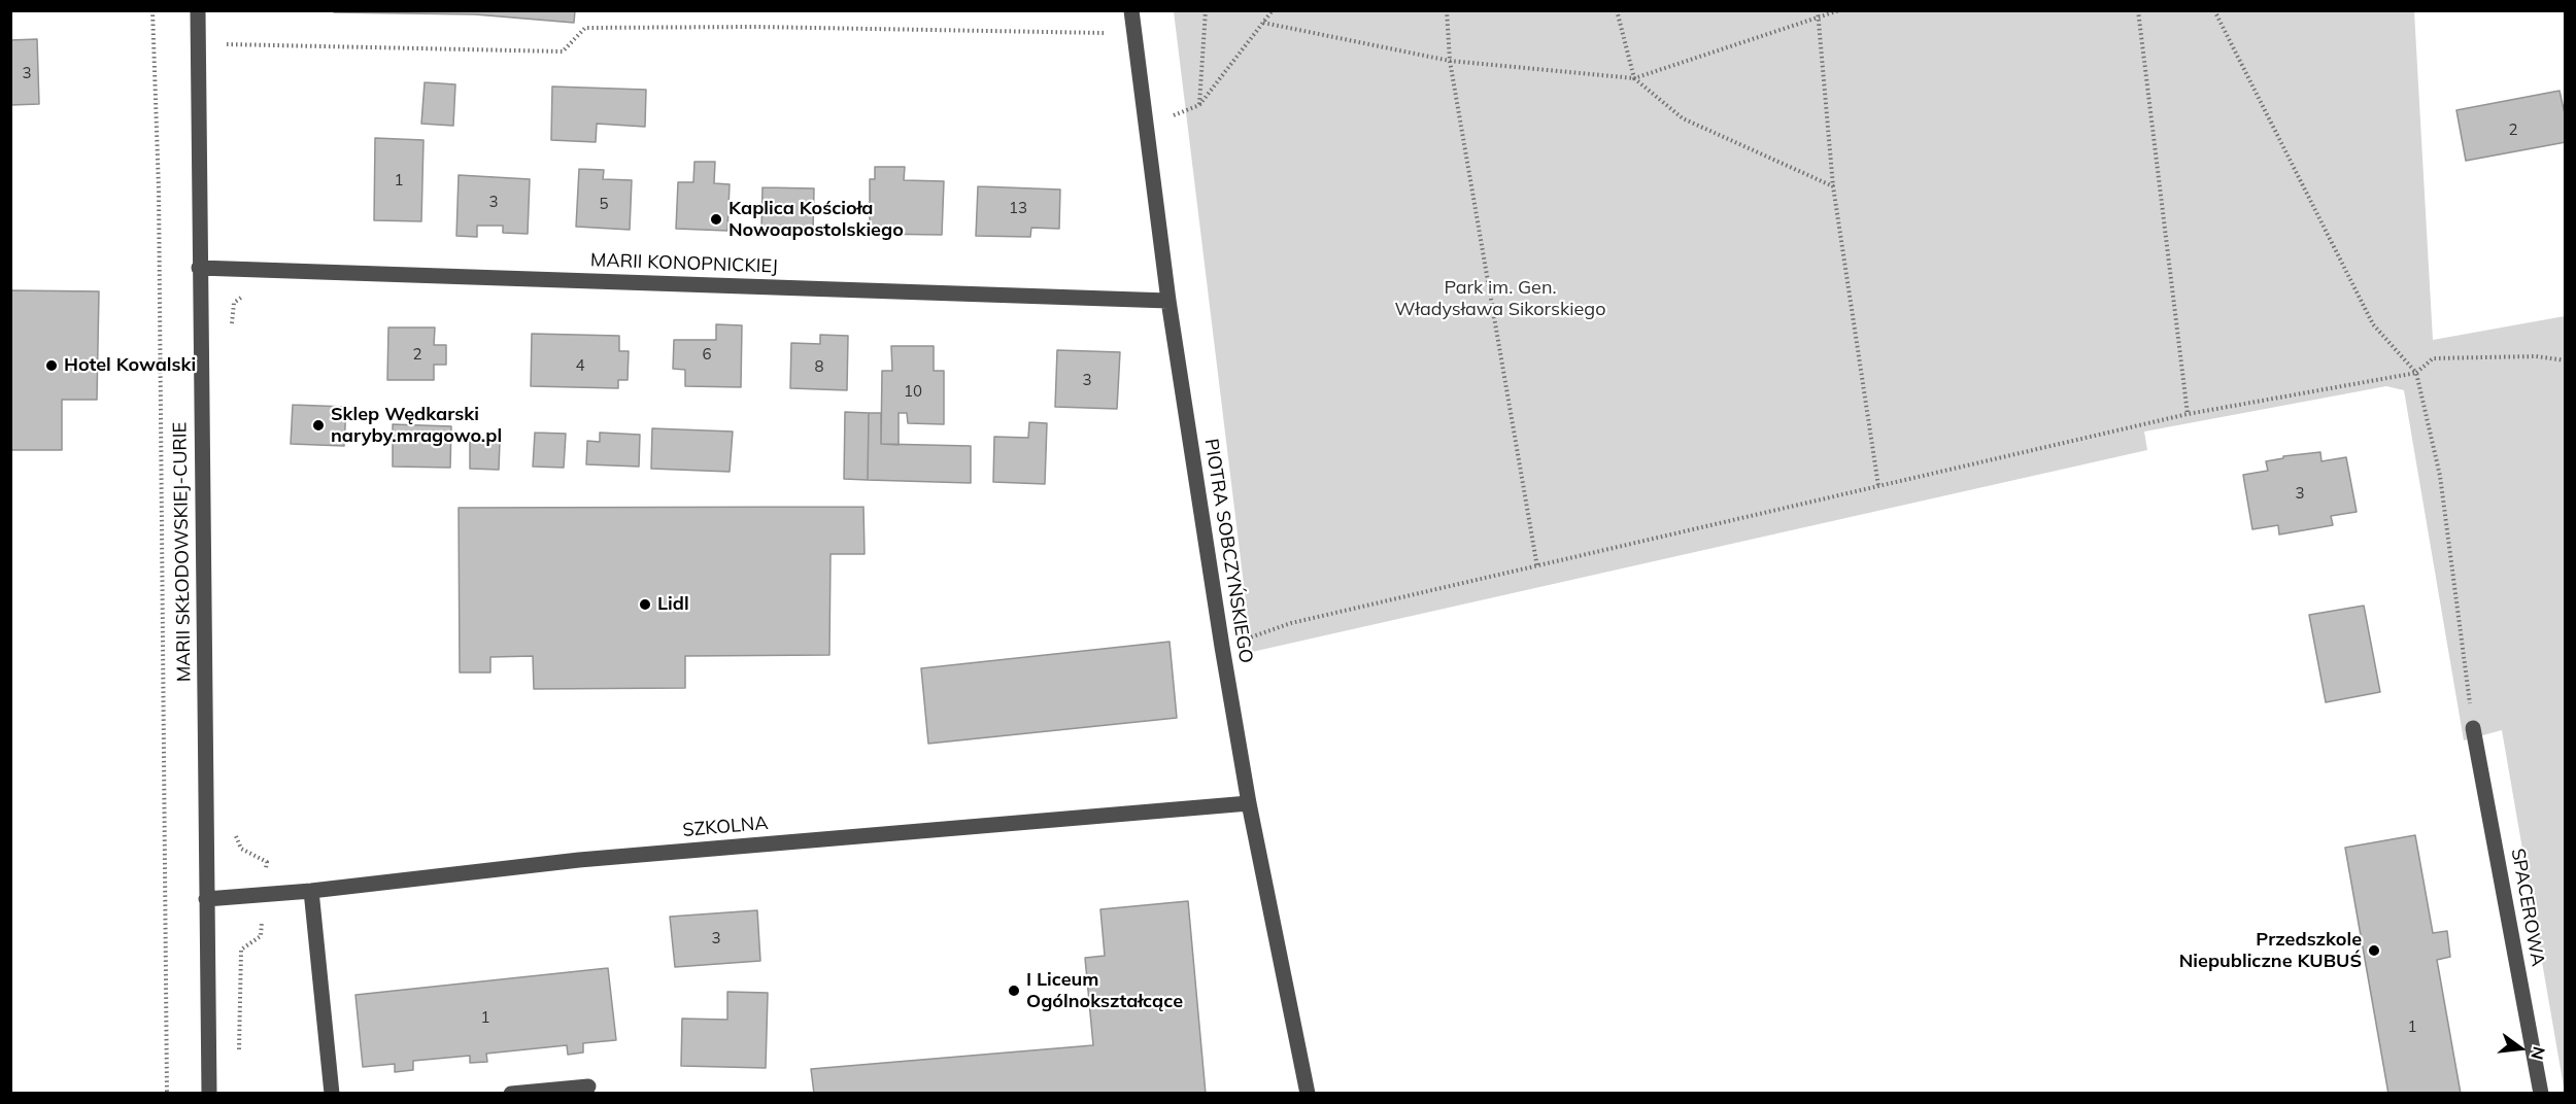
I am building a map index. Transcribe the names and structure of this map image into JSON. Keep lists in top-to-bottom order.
{
  "streets": {
    "street": [
      "MARII KONOPNICKIEJ",
      "PIOTRA SOBCZYŃSKIEGO",
      "MARII SKŁODOWSKIEJ-CURIE",
      "SZKOLNA",
      "SPACEROWA"
    ]
  },
  "crossings": [
    ["MARII KONOPNICKIEJ", "PIOTRA SOBCZYŃSKIEGO"],
    ["MARII KONOPNICKIEJ", "MARII SKŁODOWSKIEJ-CURIE"],
    ["PIOTRA SOBCZYŃSKIEGO", "SZKOLNA"],
    ["MARII SKŁODOWSKIEJ-CURIE", "SZKOLNA"]
  ],
  "parks": ["Park im. Gen. Władysława Sikorskiego"],
  "places": [
    "Kaplica Kościoła Nowoapostolskiego",
    "Hotel Kowalski",
    "Sklep Wędkarski naryby.mragowo.pl",
    "Lidl",
    "Przedszkole Niepubliczne KUBUŚ",
    "I Liceum Ogólnokształcące"
  ],
  "house_numbers": [
    "3",
    "2",
    "1",
    "3",
    "5",
    "13",
    "2",
    "6",
    "4",
    "8",
    "3",
    "10",
    "3",
    "3",
    "1",
    "1"
  ],
  "north": "right"
}
